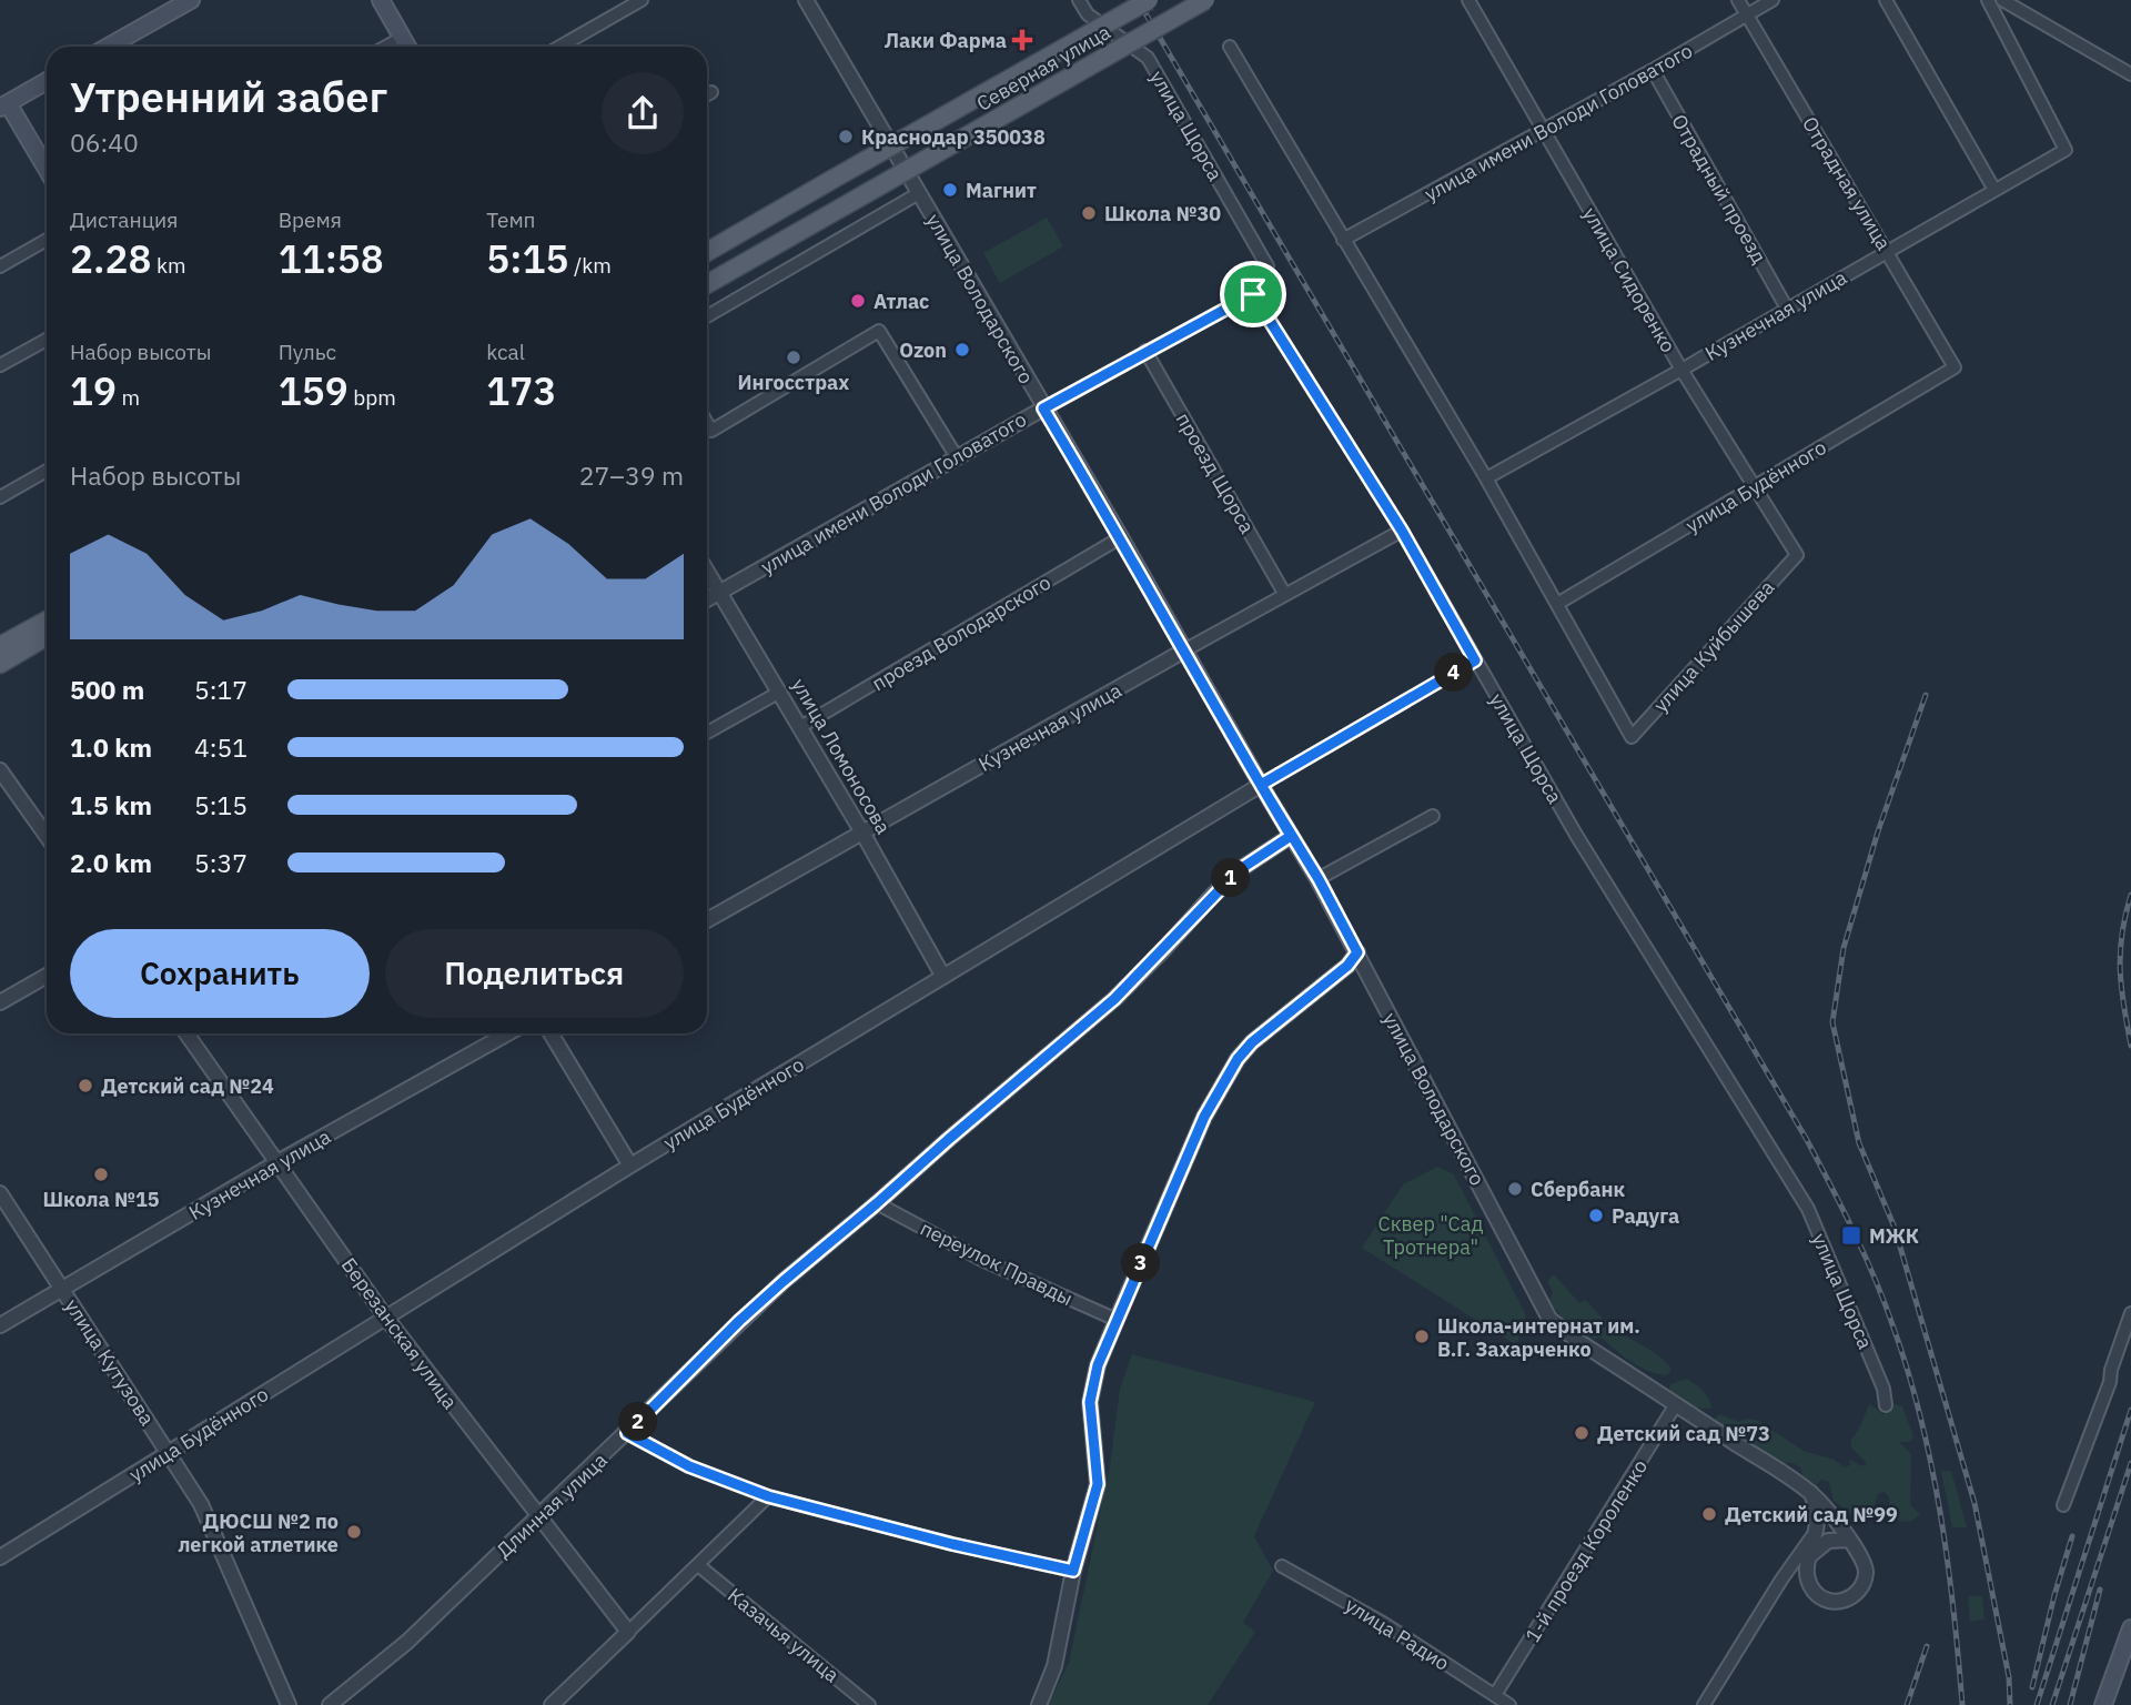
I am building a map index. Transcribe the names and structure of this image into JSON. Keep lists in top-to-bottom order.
{
  "streets": {
    "main road": ["Северная улица"],
    "street": [
      "улица имени Володи Головатого",
      "улица Щорса",
      "Отрадная улица",
      "Отрадный проезд",
      "улица Сидоренко",
      "улица Володарского",
      "Кузнечная улица",
      "проезд Щорса",
      "улица Будённого",
      "проезд Володарского",
      "улица Куйбышева",
      "улица Ломоносова",
      "переулок Правды",
      "Березанская улица",
      "улица Кутузова",
      "Длинная улица",
      "1-й проезд Короленко",
      "улица Радио",
      "Казачья улица"
    ]
  },
  "crossings": [
    ["улица имени Володи Головатого", "улица Щорса"],
    ["улица имени Володи Головатого", "Отрадная улица"],
    ["улица имени Володи Головатого", "Отрадный проезд"],
    ["улица имени Володи Головатого", "улица Сидоренко"],
    ["улица имени Володи Головатого", "улица Володарского"],
    ["улица имени Володи Головатого", "проезд Щорса"],
    ["улица имени Володи Головатого", "улица Ломоносова"],
    ["улица Щорса", "Кузнечная улица"],
    ["улица Щорса", "улица Будённого"],
    ["Отрадная улица", "Кузнечная улица"],
    ["Отрадная улица", "улица Будённого"],
    ["Отрадный проезд", "Кузнечная улица"],
    ["улица Сидоренко", "Кузнечная улица"],
    ["улица Сидоренко", "улица Будённого"],
    ["улица Сидоренко", "улица Куйбышева"],
    ["улица Володарского", "Кузнечная улица"],
    ["улица Володарского", "улица Будённого"],
    ["улица Володарского", "проезд Володарского"],
    ["улица Володарского", "Длинная улица"],
    ["улица Володарского", "1-й проезд Короленко"],
    ["Кузнечная улица", "проезд Щорса"],
    ["Кузнечная улица", "улица Ломоносова"],
    ["Кузнечная улица", "Березанская улица"],
    ["Кузнечная улица", "улица Кутузова"],
    ["улица Будённого", "улица Куйбышева"],
    ["улица Будённого", "улица Ломоносова"],
    ["улица Будённого", "Березанская улица"],
    ["улица Будённого", "улица Кутузова"],
    ["проезд Володарского", "улица Ломоносова"],
    ["переулок Правды", "Длинная улица"],
    ["Березанская улица", "Длинная улица"],
    ["1-й проезд Короленко", "улица Радио"]
  ],
  "parks": ["Сквер \"Сад Тротнера\""],
  "places": {
    "health": ["Лаки Фарма"],
    "other": [
      "Краснодар 350038",
      "Магнит",
      "Школа №30",
      "Атлас",
      "Ozon",
      "Ингосстрах",
      "Детский сад №24",
      "Школа №15",
      "Сбербанк",
      "Радуга",
      "Школа-интернат им. В.Г. Захарченко",
      "Детский сад №73",
      "Детский сад №99",
      "ДЮСШ №2 по легкой атлетике"
    ],
    "transit": ["МЖК"]
  },
  "page": {
    "heading": ["Утренний забег", "06:40"],
    "stats": [
      ["Дистанция", "2.28 km"],
      ["Время", "11:58"],
      ["Темп", "5:15 /km"],
      ["Набор высоты", "19 m"],
      ["Пульс", "159 bpm"],
      ["kcal", "173"]
    ],
    "chart": ["Набор высоты", "27–39 m"],
    "pins": [
      "4",
      "1",
      "3",
      "2"
    ],
    "list": [
      {
        "name": "500 m",
        "note": "5:17"
      },
      {
        "name": "1.0 km",
        "note": "4:51"
      },
      {
        "name": "1.5 km",
        "note": "5:15"
      },
      {
        "name": "2.0 km",
        "note": "5:37"
      }
    ],
    "buttons": ["Сохранить", "Поделиться"]
  }
}
